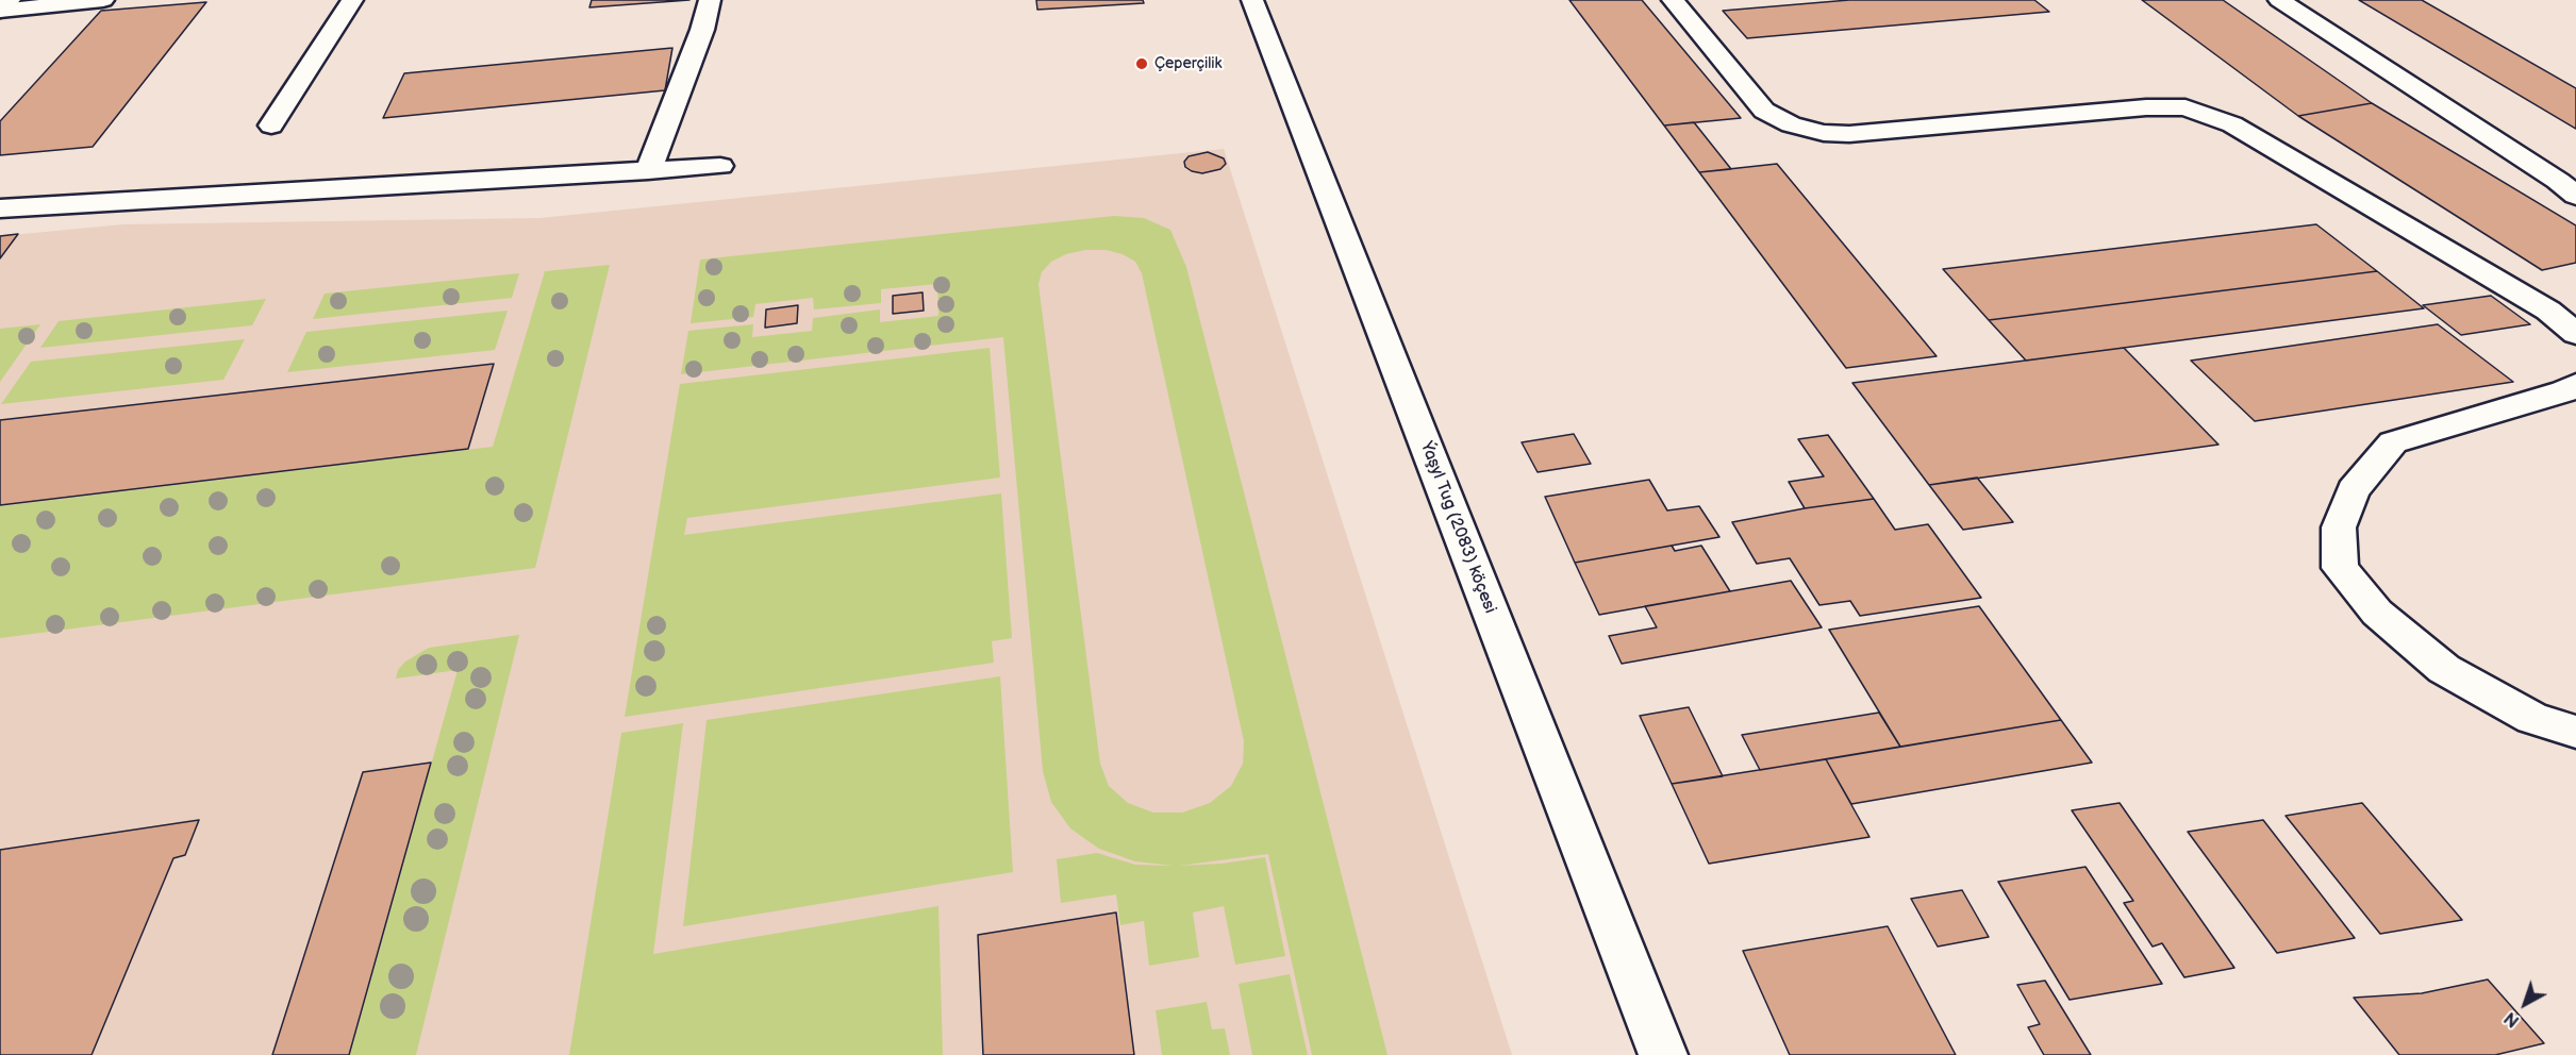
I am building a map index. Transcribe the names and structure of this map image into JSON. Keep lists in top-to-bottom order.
{
  "streets": {
    "street": ["Ýaşyl Tug (2083) köçesi"]
  },
  "places": ["Çeperçilik"],
  "north": "bottom left"
}
